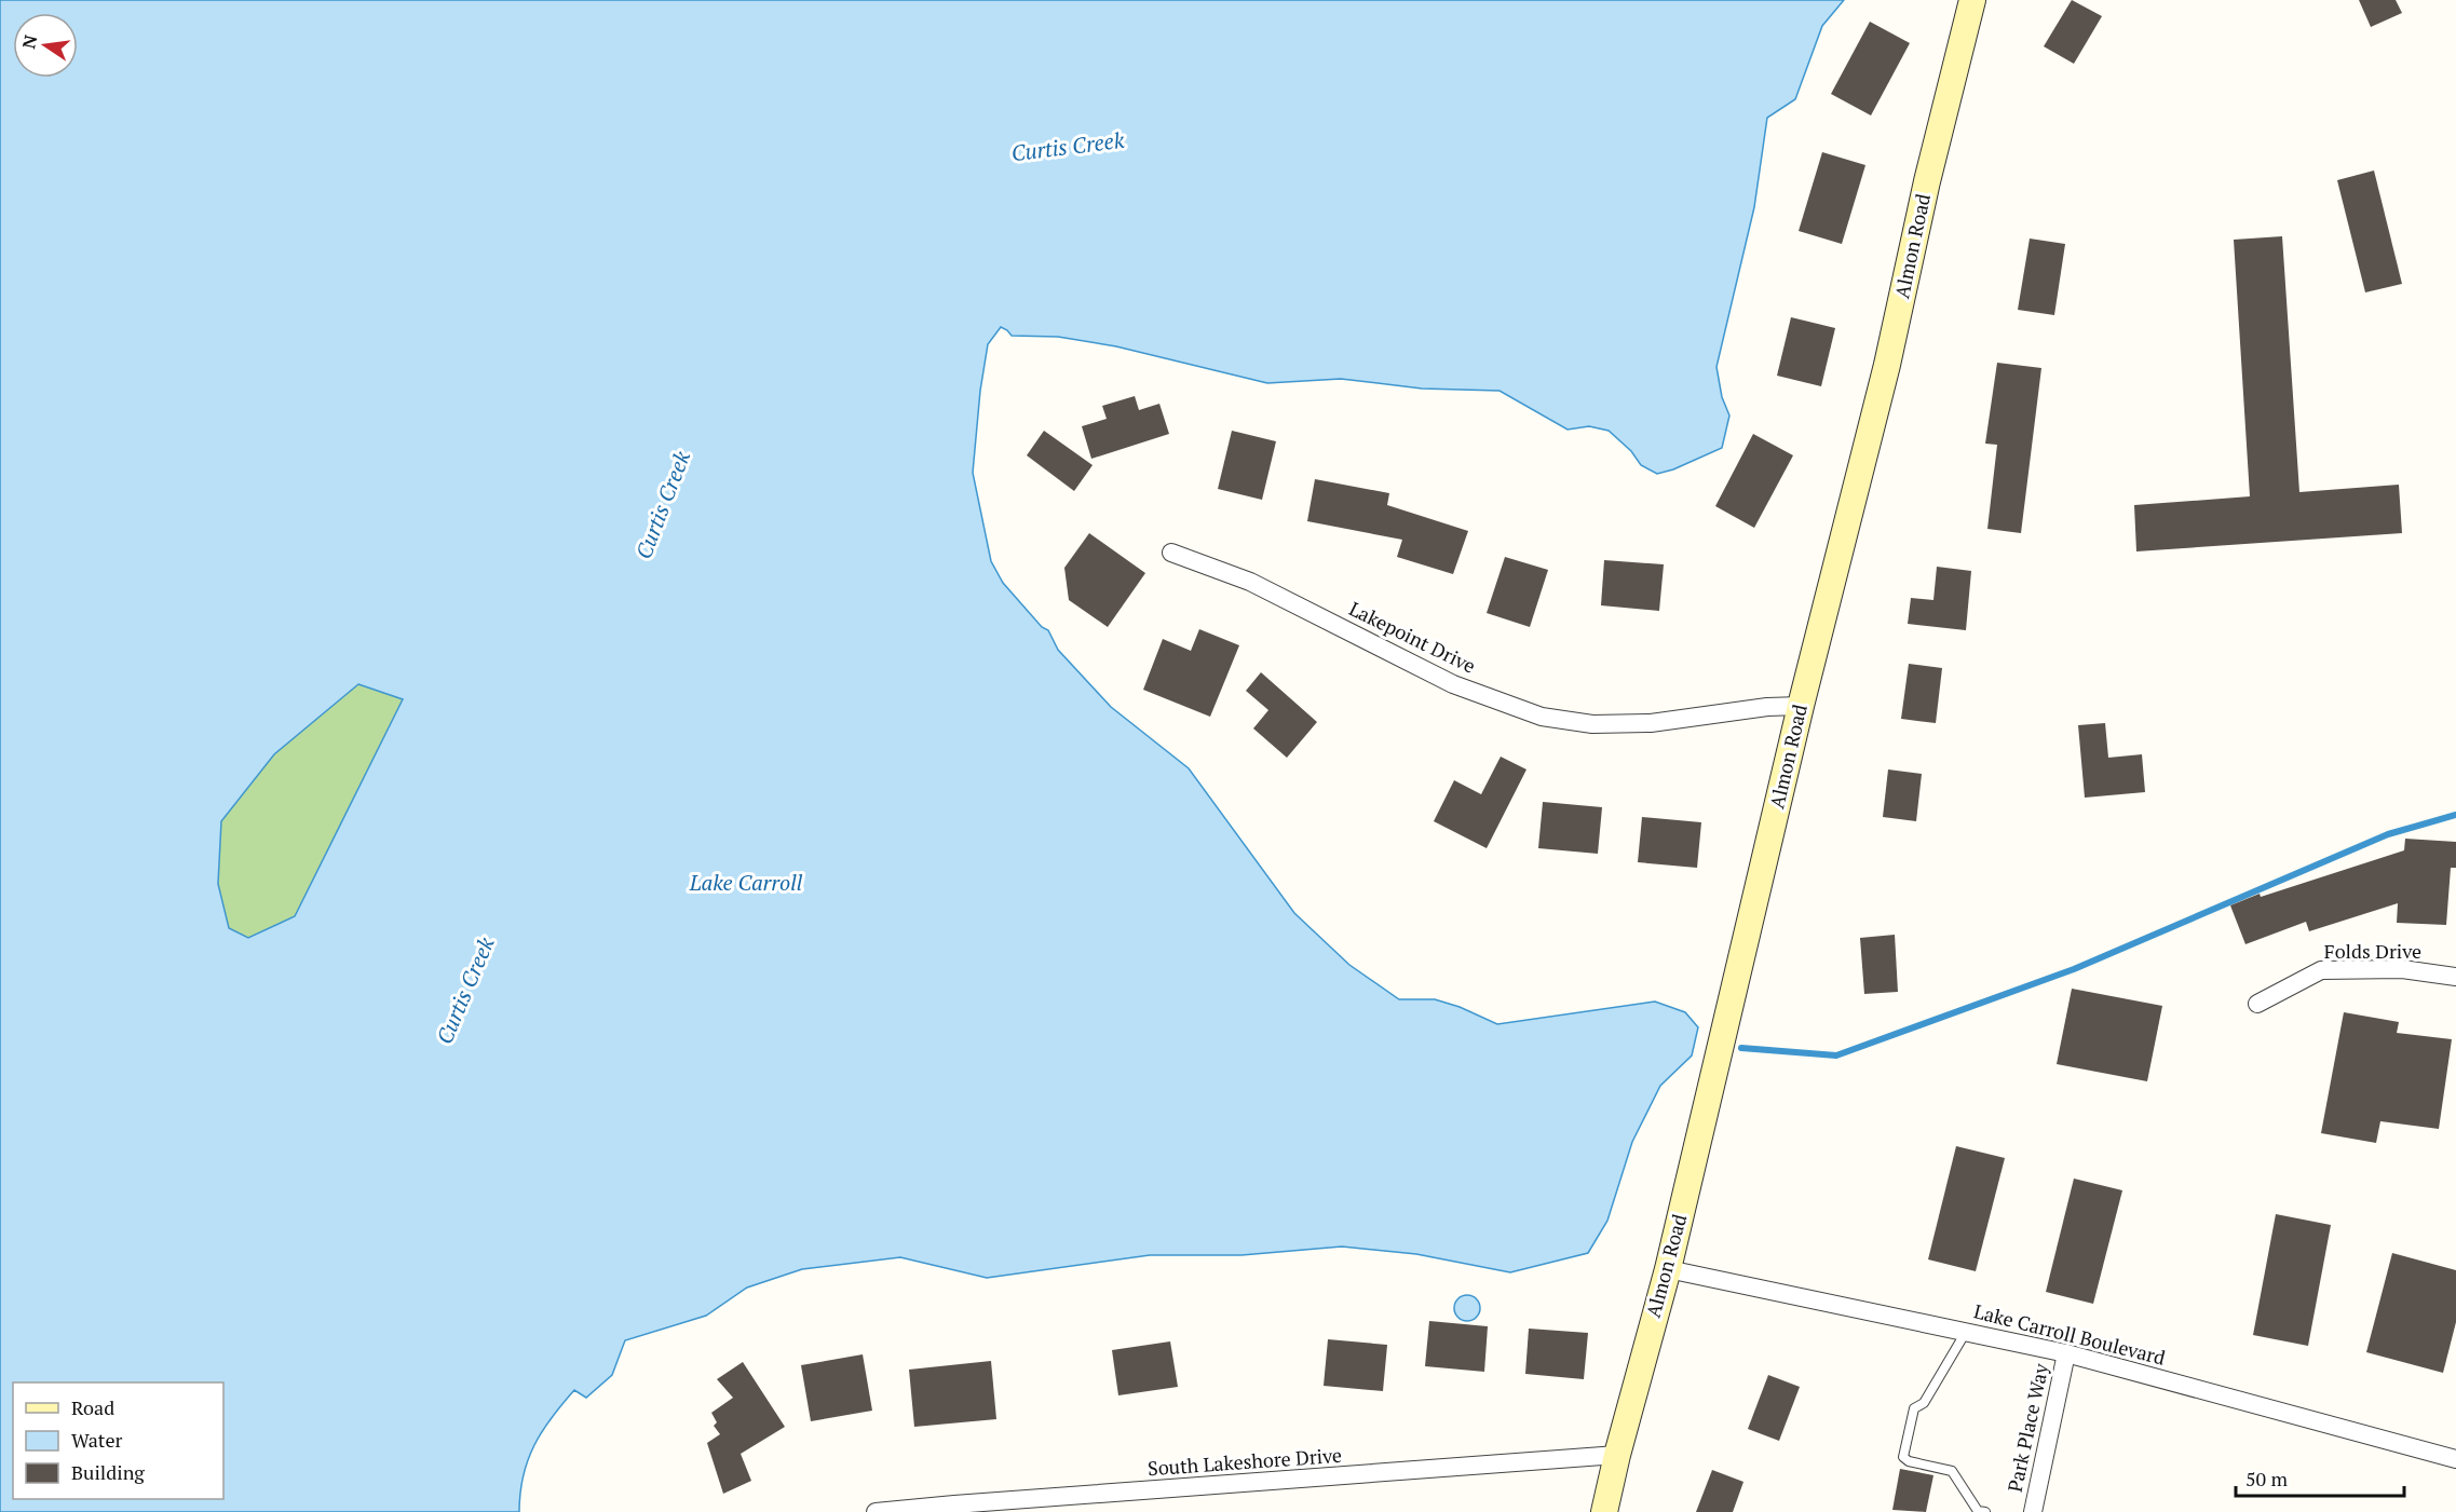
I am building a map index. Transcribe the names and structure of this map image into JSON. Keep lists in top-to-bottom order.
{
  "streets": {
    "street": [
      "Almon Road",
      "Lakepoint Drive",
      "Folds Drive",
      "Lake Carroll Boulevard",
      "Park Place Way",
      "South Lakeshore Drive"
    ]
  },
  "crossings": [
    ["Almon Road", "Lakepoint Drive"],
    ["Almon Road", "Lake Carroll Boulevard"],
    ["Almon Road", "South Lakeshore Drive"],
    ["Lake Carroll Boulevard", "Park Place Way"]
  ],
  "water": ["Curtis Creek", "Lake Carroll"],
  "legend": ["Road", "Water", "Building"],
  "scale_bar": "50 m",
  "north": "left"
}
